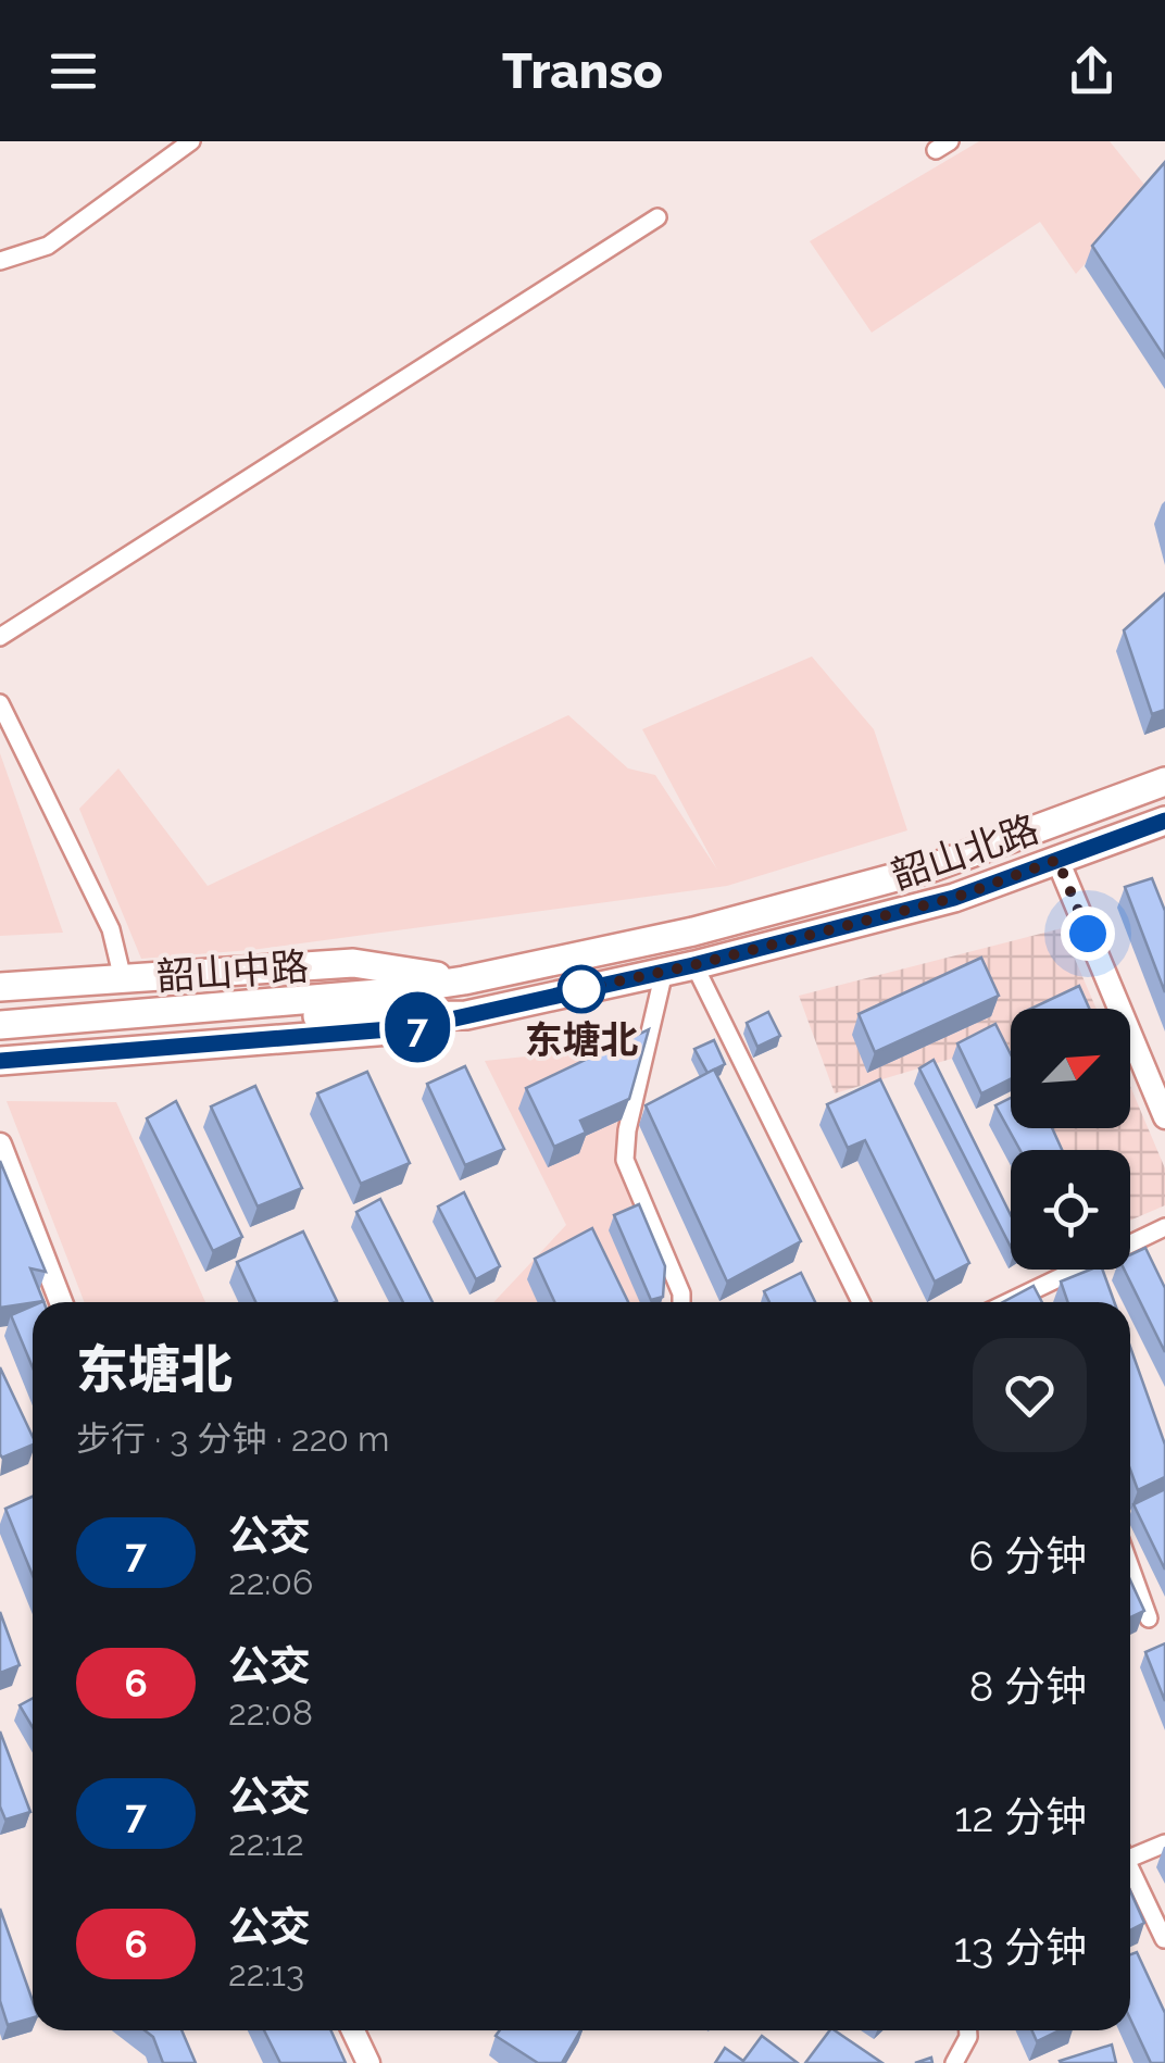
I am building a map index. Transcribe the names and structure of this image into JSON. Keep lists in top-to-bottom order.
{
  "streets": {
    "main road": ["韶山北路", "韶山中路"]
  },
  "crossings": [
    ["韶山北路", "韶山中路"]
  ],
  "places": ["东塘北"],
  "lines": ["bus line 7"],
  "north": "top right",
  "page": {
    "header": "Transo",
    "on_map": "7",
    "heading": ["东塘北", "步行 · 3 分钟 · 220 m"],
    "list": [
      {
        "mark": "7",
        "name": "公交",
        "note": "22:06",
        "value": "6 分钟"
      },
      {
        "mark": "6",
        "name": "公交",
        "note": "22:08",
        "value": "8 分钟"
      },
      {
        "mark": "7",
        "name": "公交",
        "note": "22:12",
        "value": "12 分钟"
      },
      {
        "mark": "6",
        "name": "公交",
        "note": "22:13",
        "value": "13 分钟"
      }
    ]
  }
}
